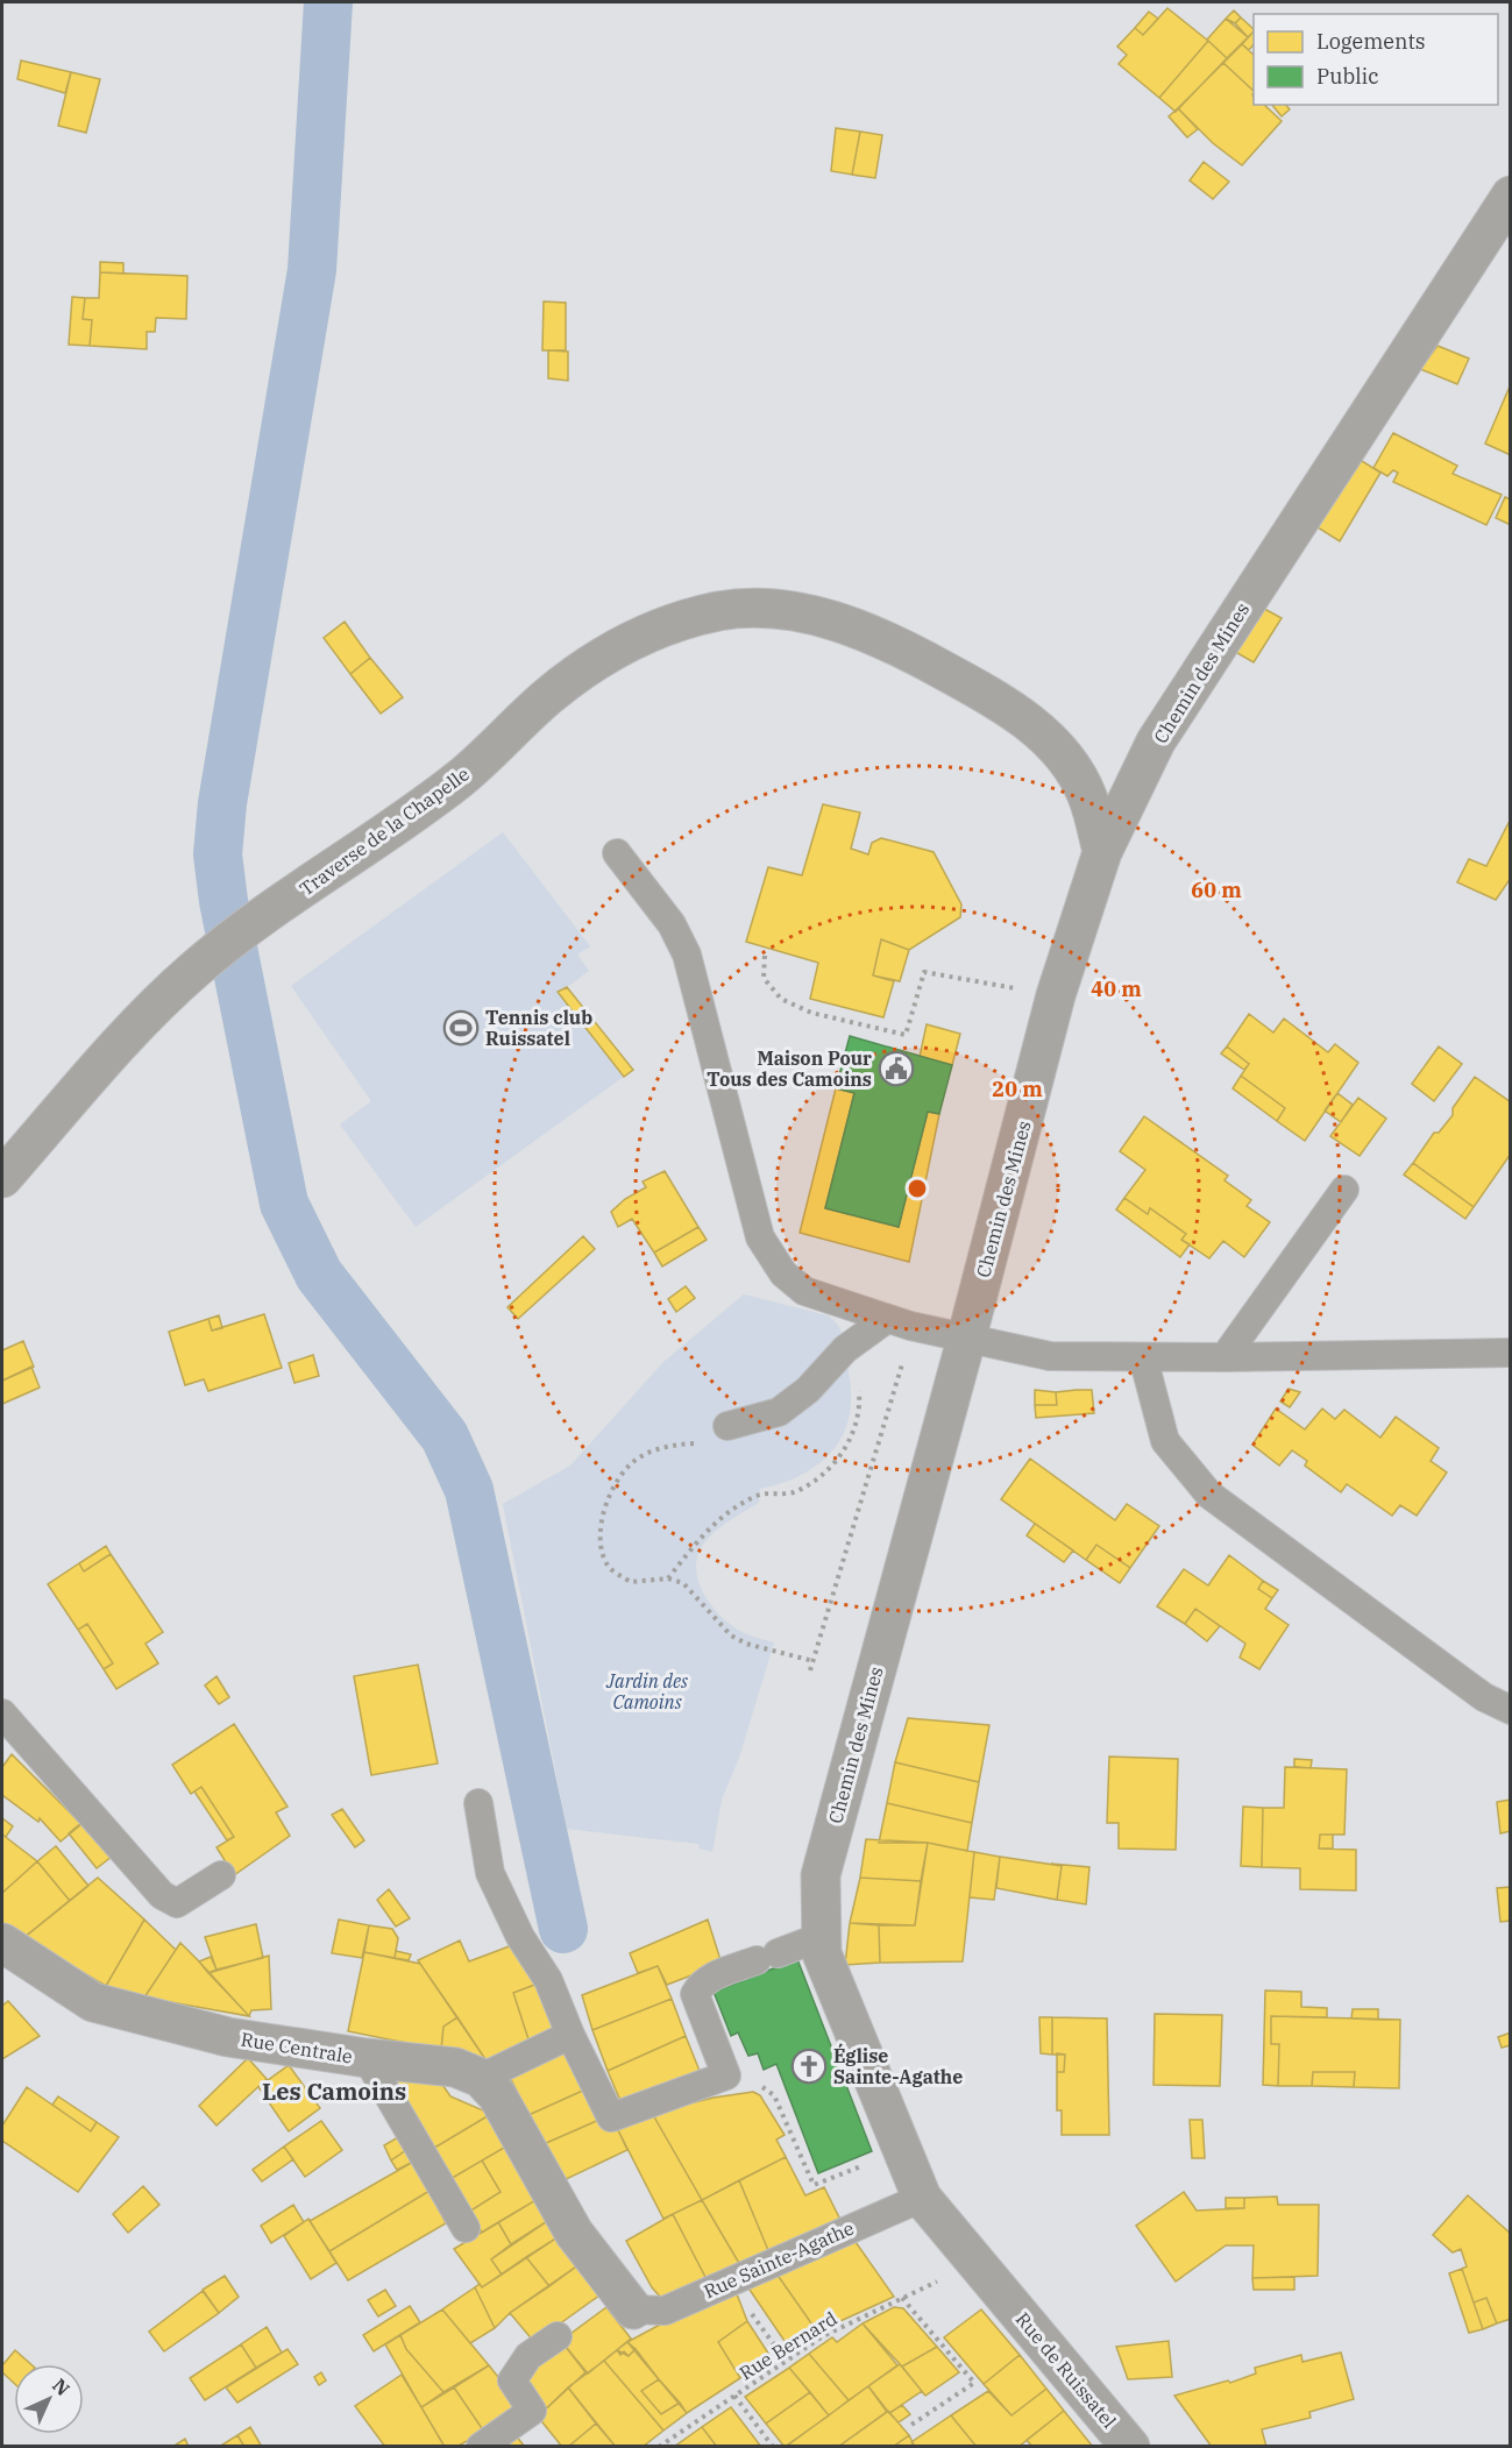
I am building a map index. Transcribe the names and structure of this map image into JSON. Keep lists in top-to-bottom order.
{
  "streets": {
    "street": [
      "Chemin des Mines",
      "Traverse de la Chapelle",
      "Rue Centrale",
      "Rue de Ruissatel"
    ],
    "lane": ["Rue Sainte-Agathe"],
    "path": ["Rue Bernard"]
  },
  "crossings": [
    ["Chemin des Mines", "Traverse de la Chapelle"],
    ["Chemin des Mines", "Rue Sainte-Agathe"],
    ["Chemin des Mines", "Rue de Ruissatel"],
    ["Rue Sainte-Agathe", "Rue de Ruissatel"],
    ["Rue Bernard", "Rue de Ruissatel"]
  ],
  "districts": ["Les Camoins"],
  "parks": ["Jardin des Camoins"],
  "places": {
    "sports": ["Tennis club Ruissatel"],
    "public building": ["Maison Pour Tous des Camoins"],
    "church": ["Église Sainte-Agathe"]
  },
  "legend": ["Logements", "Public"],
  "north": "top right",
  "rings": ["60 m", "40 m", "20 m"]
}
